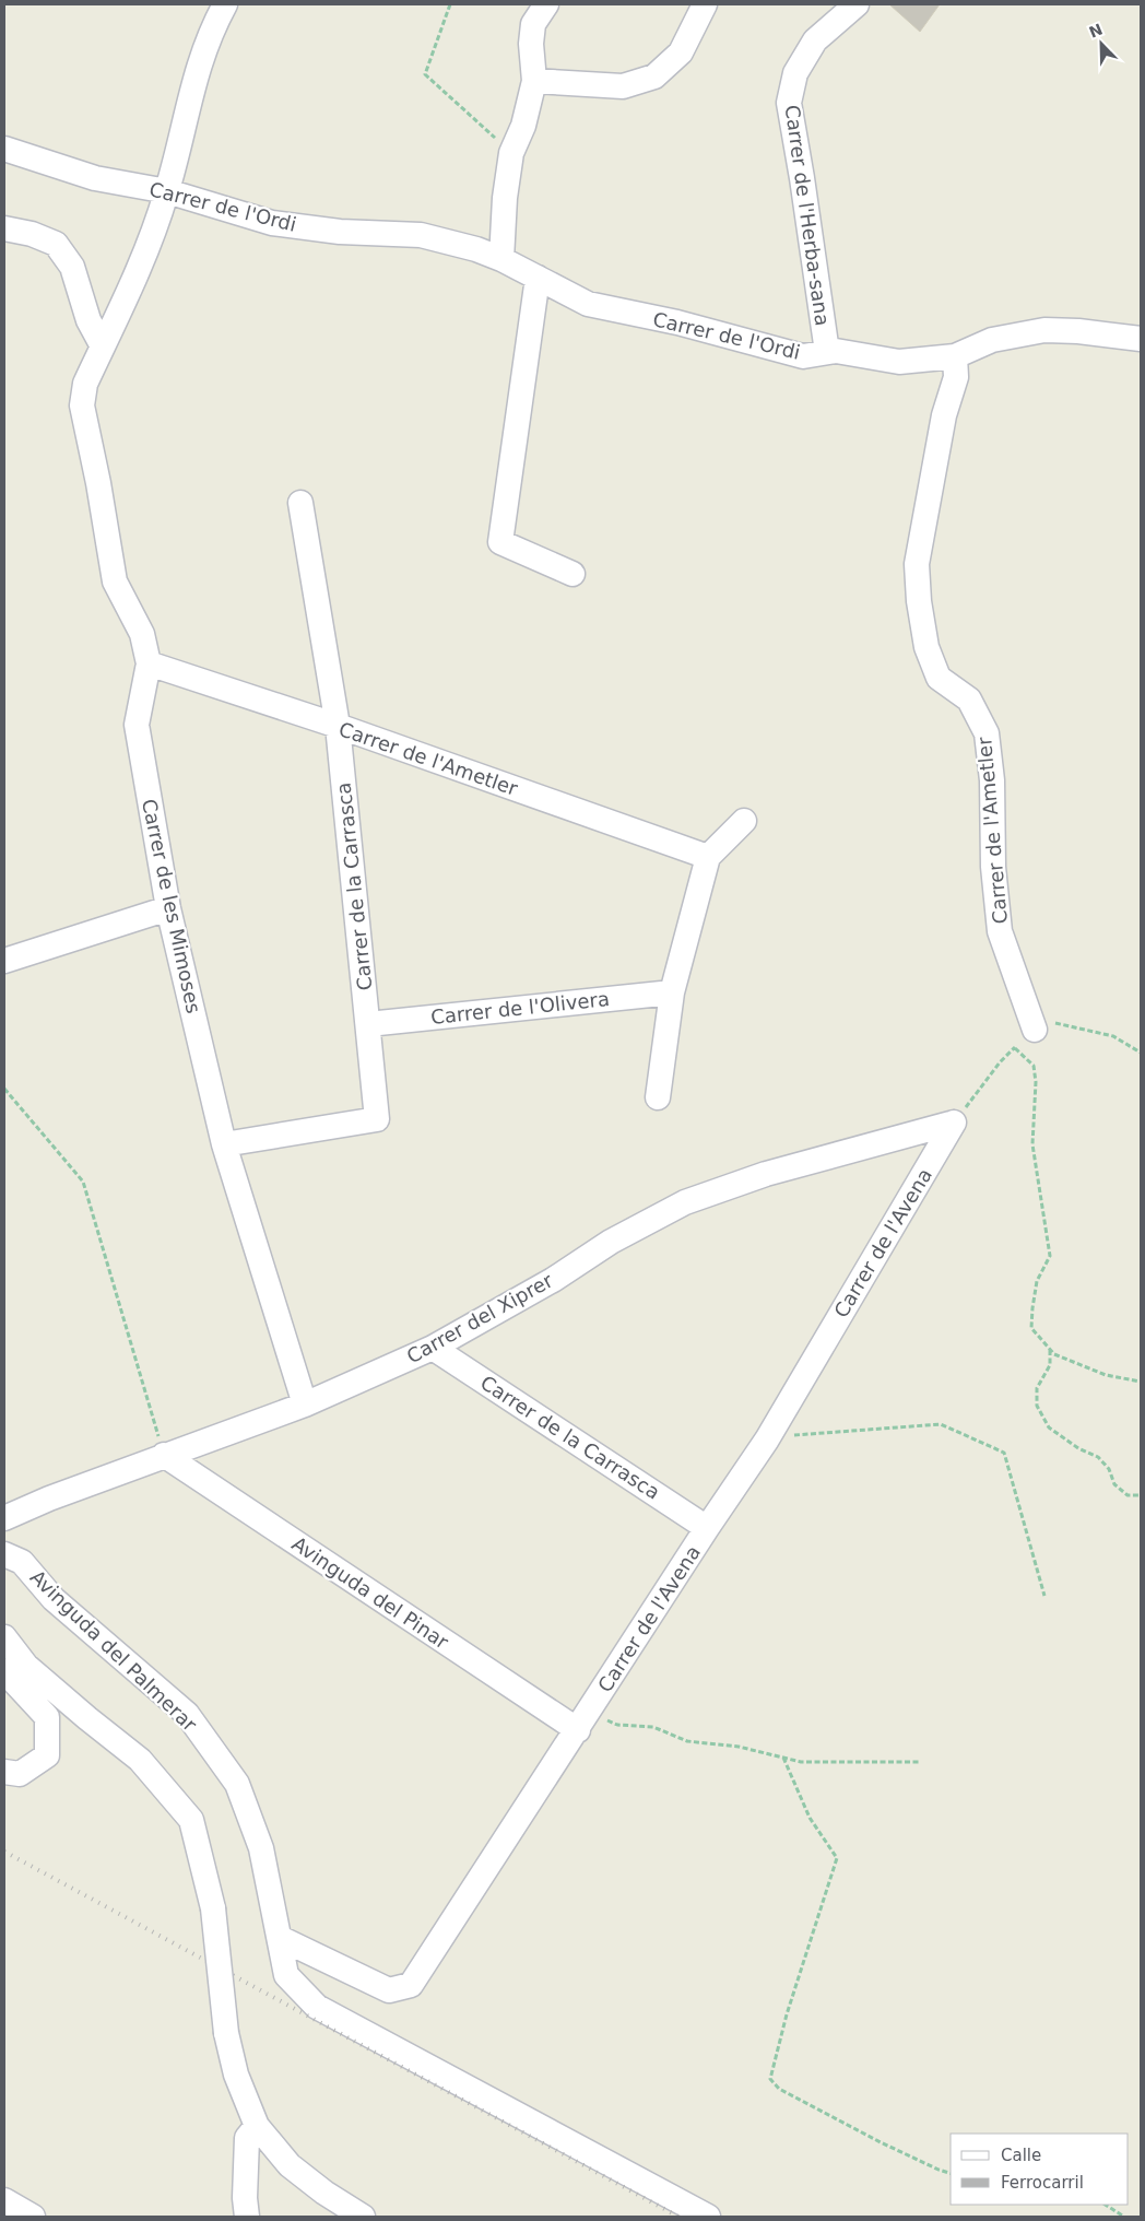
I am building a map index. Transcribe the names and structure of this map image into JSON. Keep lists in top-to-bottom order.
{
  "streets": {
    "street": [
      "Carrer de l'Ordi",
      "Carrer de l'Herba-sana",
      "Carrer de l'Ametler",
      "Carrer de la Carrasca",
      "Carrer de les Mimoses",
      "Carrer de l'Olivera",
      "Carrer de l'Avena",
      "Carrer del Xiprer",
      "Avinguda del Pinar",
      "Avinguda del Palmerar"
    ]
  },
  "crossings": [
    ["Carrer de l'Ordi", "Carrer de l'Herba-sana"],
    ["Carrer de l'Ordi", "Carrer de l'Ametler"],
    ["Carrer de l'Ametler", "Carrer de la Carrasca"],
    ["Carrer de l'Ametler", "Carrer de les Mimoses"],
    ["Carrer de la Carrasca", "Carrer de les Mimoses"],
    ["Carrer de la Carrasca", "Carrer de l'Olivera"],
    ["Carrer de la Carrasca", "Carrer de l'Avena"],
    ["Carrer de la Carrasca", "Carrer del Xiprer"],
    ["Carrer de les Mimoses", "Carrer del Xiprer"],
    ["Carrer de l'Avena", "Carrer del Xiprer"],
    ["Carrer de l'Avena", "Avinguda del Pinar"],
    ["Carrer de l'Avena", "Avinguda del Palmerar"],
    ["Carrer del Xiprer", "Avinguda del Pinar"]
  ],
  "legend": ["Calle", "Ferrocarril"],
  "north": "top left"
}
